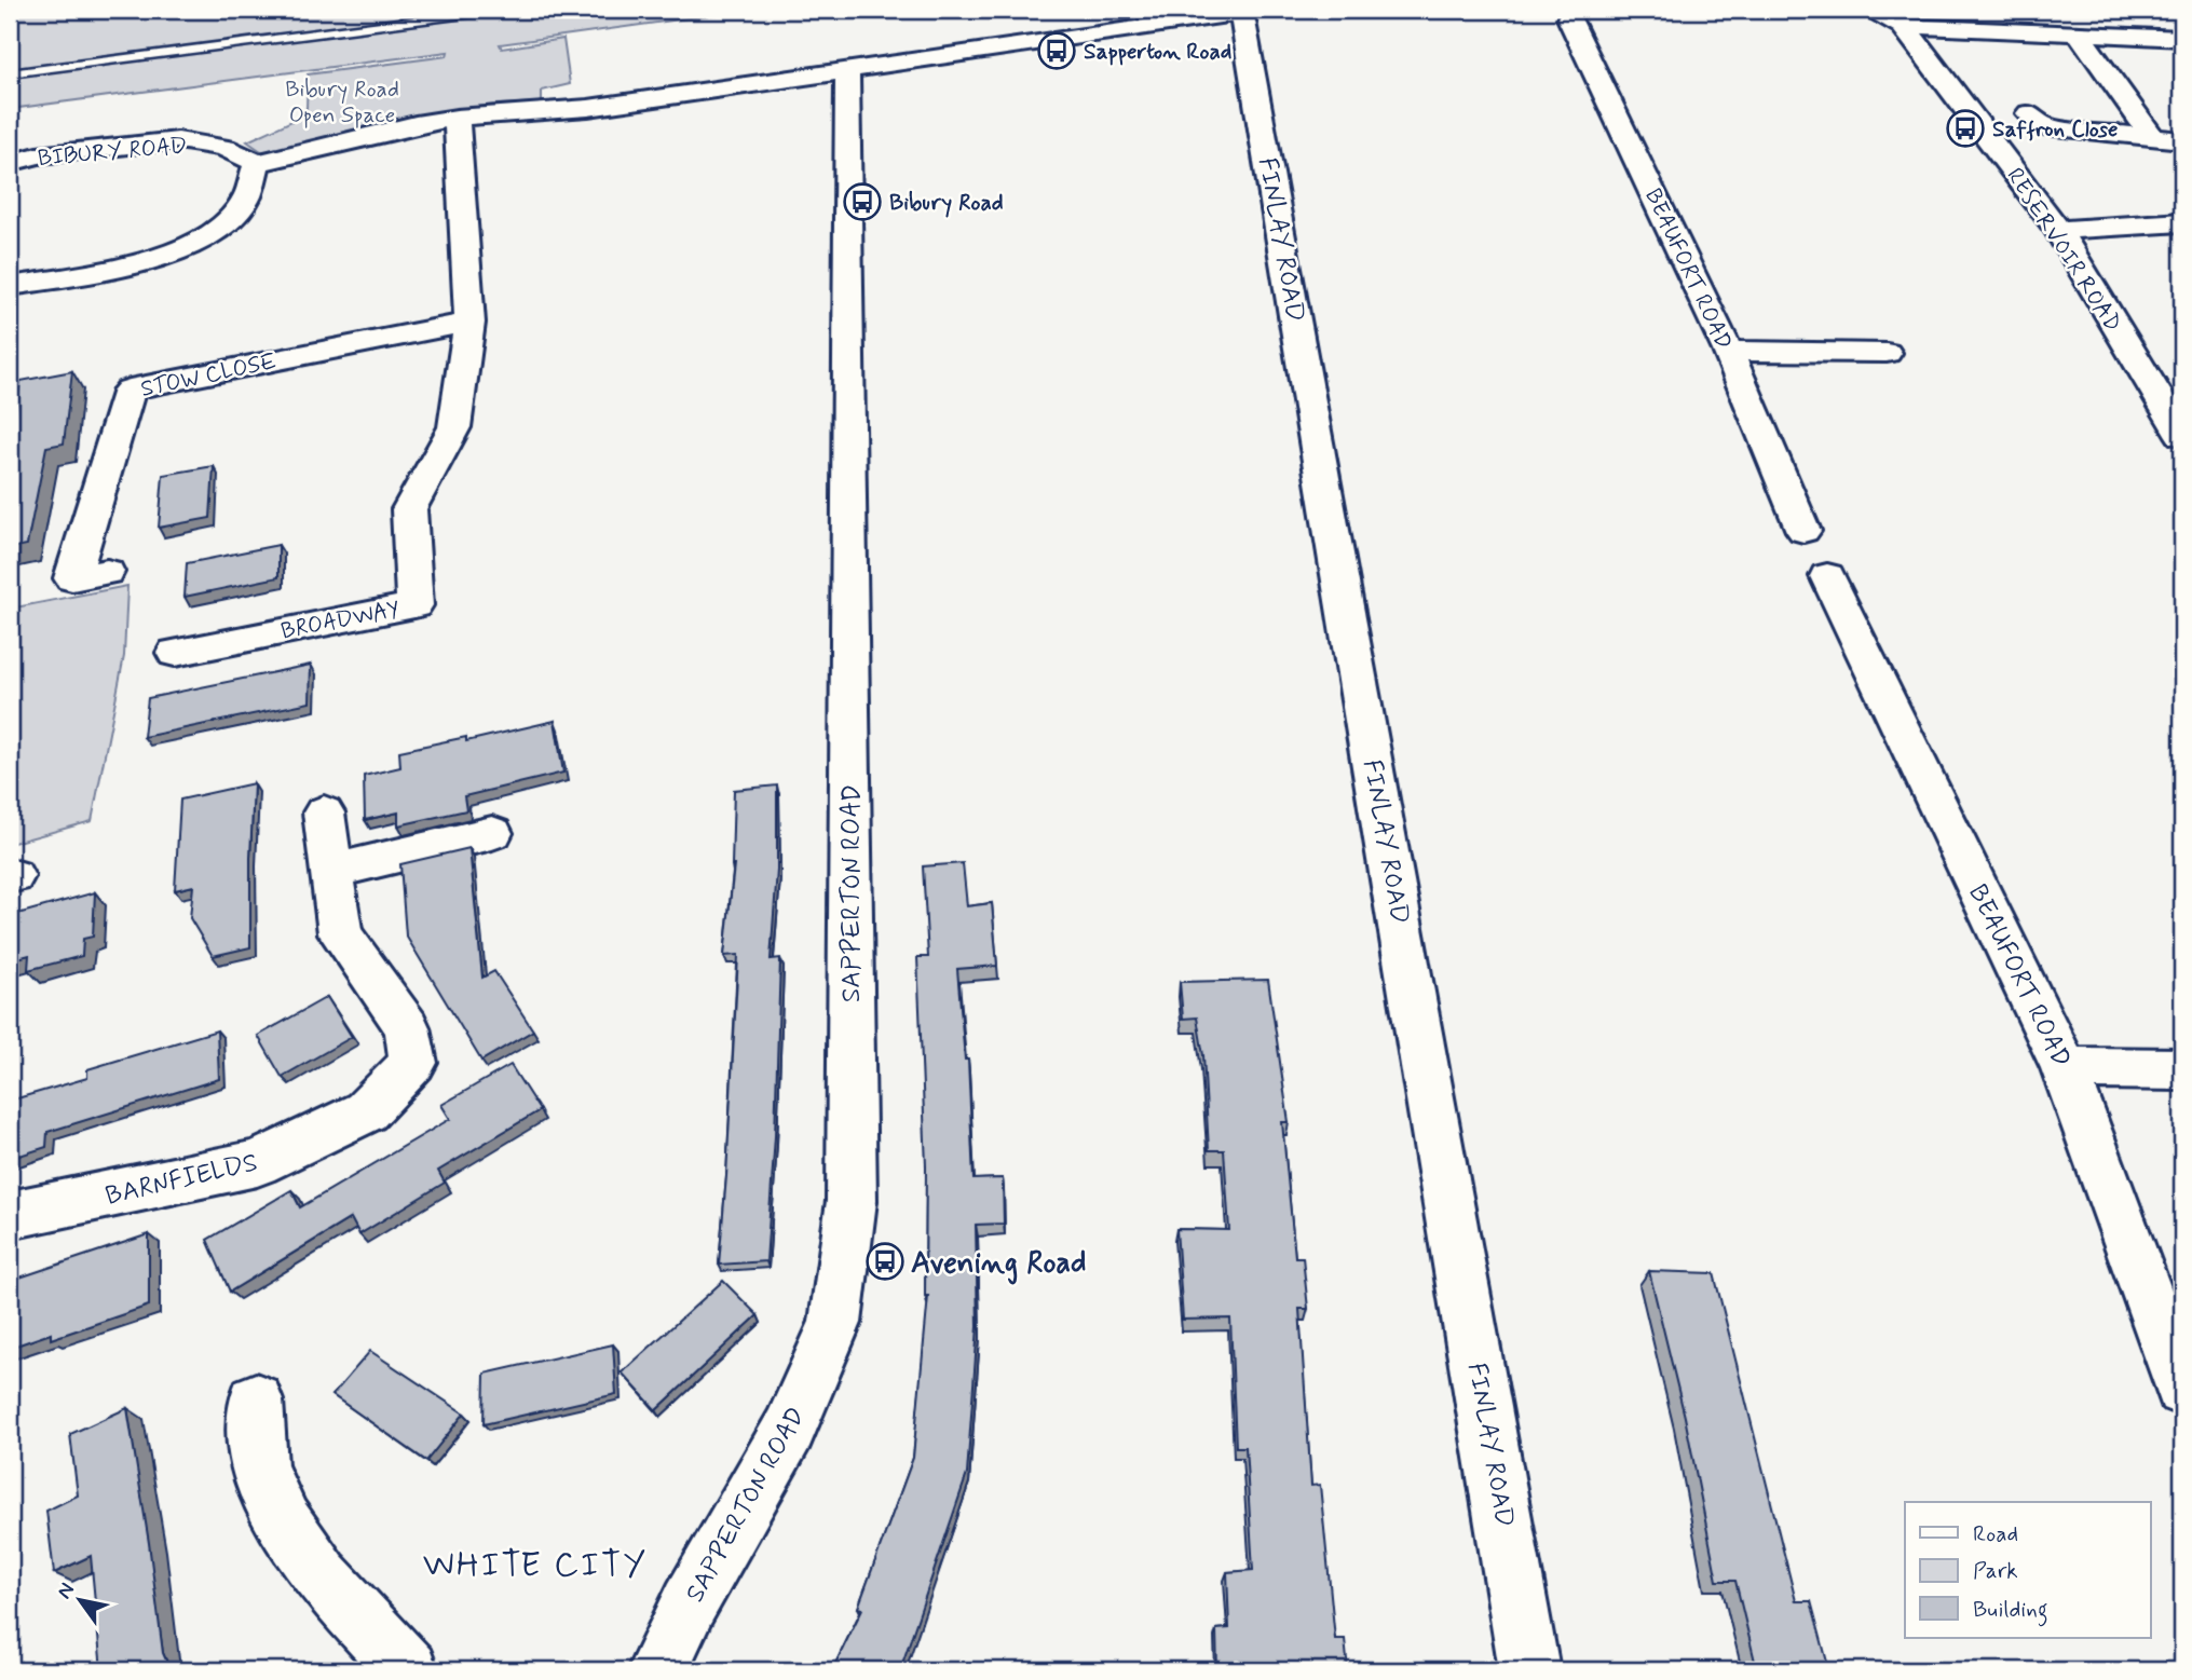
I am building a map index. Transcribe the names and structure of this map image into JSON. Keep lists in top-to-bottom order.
{
  "streets": {
    "main road": [
      "BIBURY ROAD",
      "FINLAY ROAD",
      "RESERVOIR ROAD",
      "BEAUFORT ROAD",
      "STOW CLOSE",
      "BROADWAY",
      "SAPPERTON ROAD",
      "BARNFIELDS"
    ]
  },
  "crossings": [
    ["STOW CLOSE", "BROADWAY"]
  ],
  "districts": ["WHITE CITY"],
  "parks": ["Bibury Road Open Space"],
  "places": {
    "bus stop": [
      "Sapperton Road",
      "Saffron Close",
      "Bibury Road",
      "Avening Road"
    ]
  },
  "legend": ["Road", "Park", "Building"],
  "north": "top left"
}
